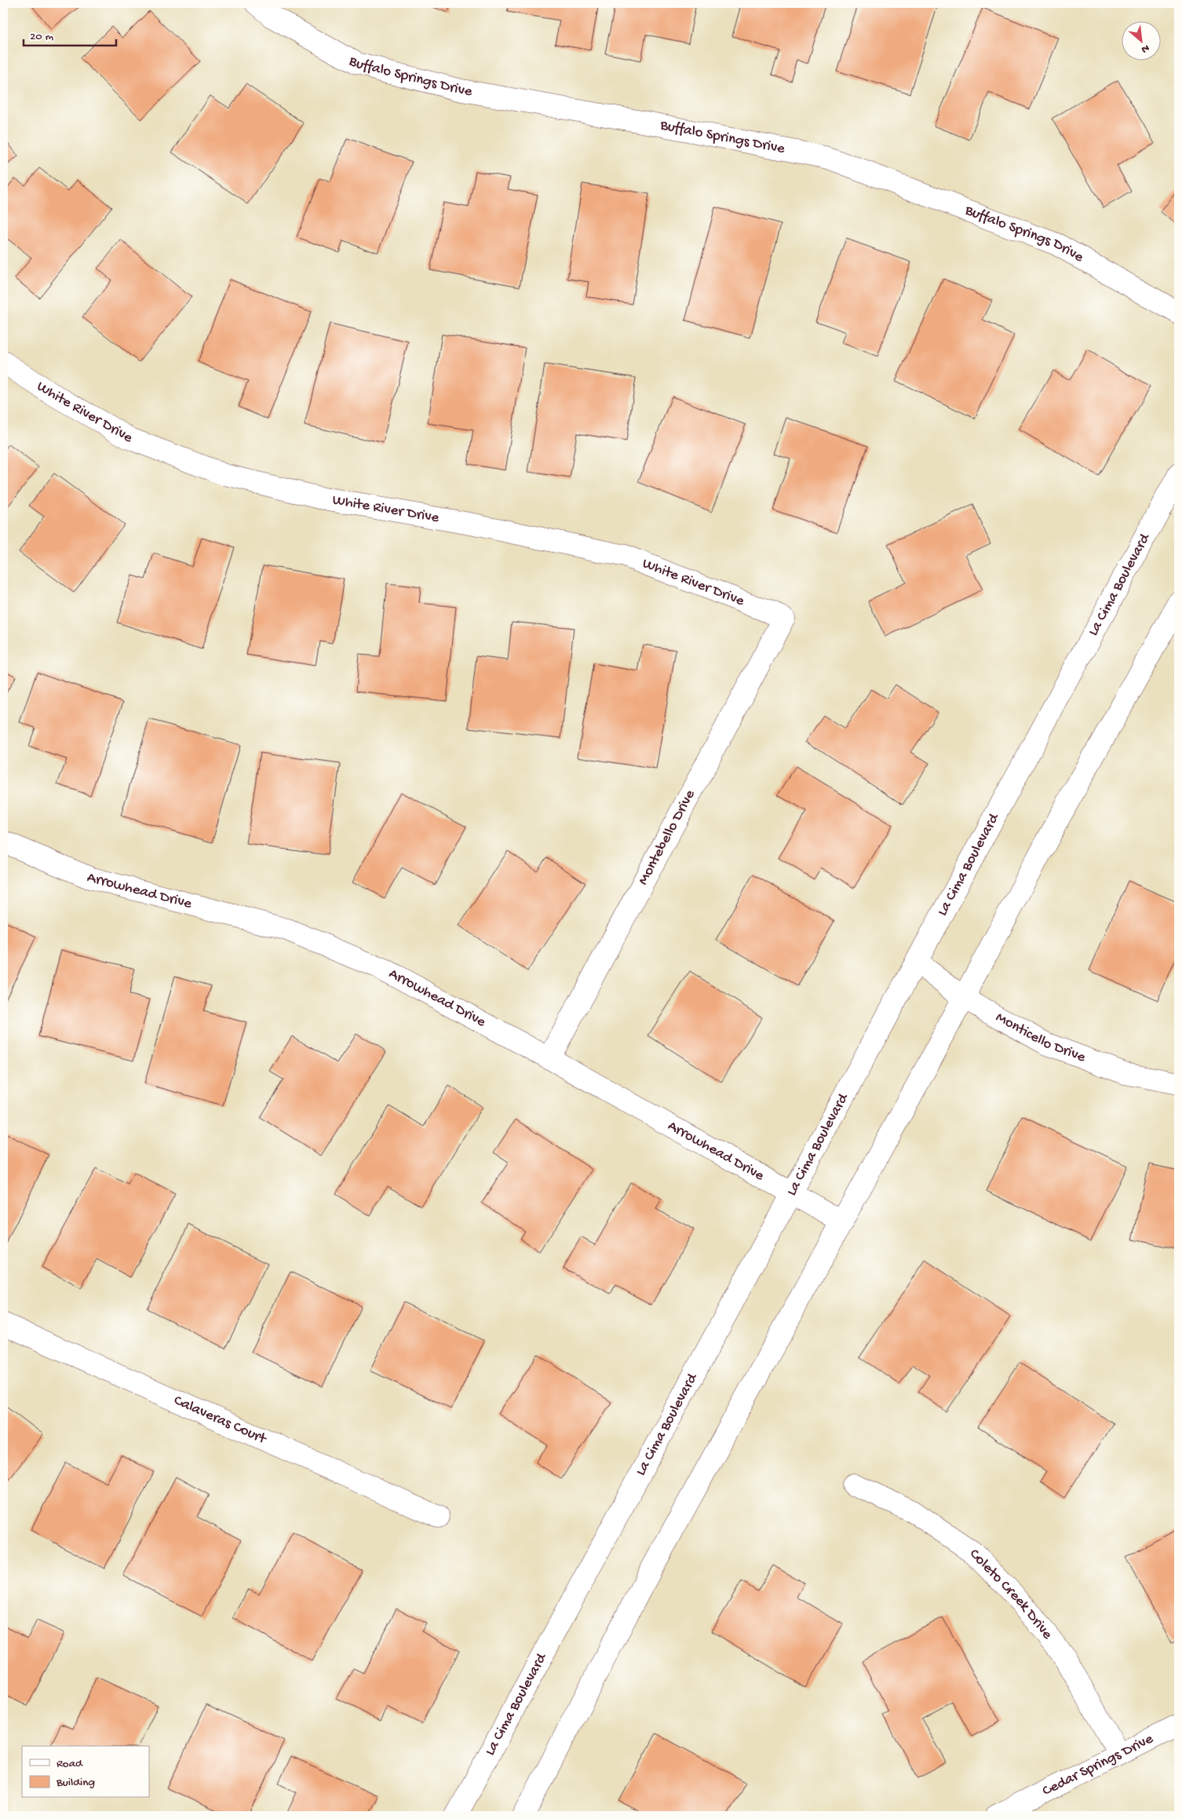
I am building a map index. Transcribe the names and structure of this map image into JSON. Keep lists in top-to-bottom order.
{
  "streets": {
    "street": [
      "Buffalo Springs Drive",
      "White River Drive",
      "La Cima Boulevard",
      "Montebello Drive",
      "Arrowhead Drive",
      "Monticello Drive",
      "Calaveras Court",
      "Coleto Creek Drive",
      "Cedar Springs Drive"
    ]
  },
  "crossings": [
    ["White River Drive", "Montebello Drive"],
    ["La Cima Boulevard", "Arrowhead Drive"],
    ["La Cima Boulevard", "Monticello Drive"],
    ["Montebello Drive", "Arrowhead Drive"],
    ["Coleto Creek Drive", "Cedar Springs Drive"]
  ],
  "legend": ["Road", "Building"],
  "scale_bar": "20 m",
  "north": "bottom right"
}
